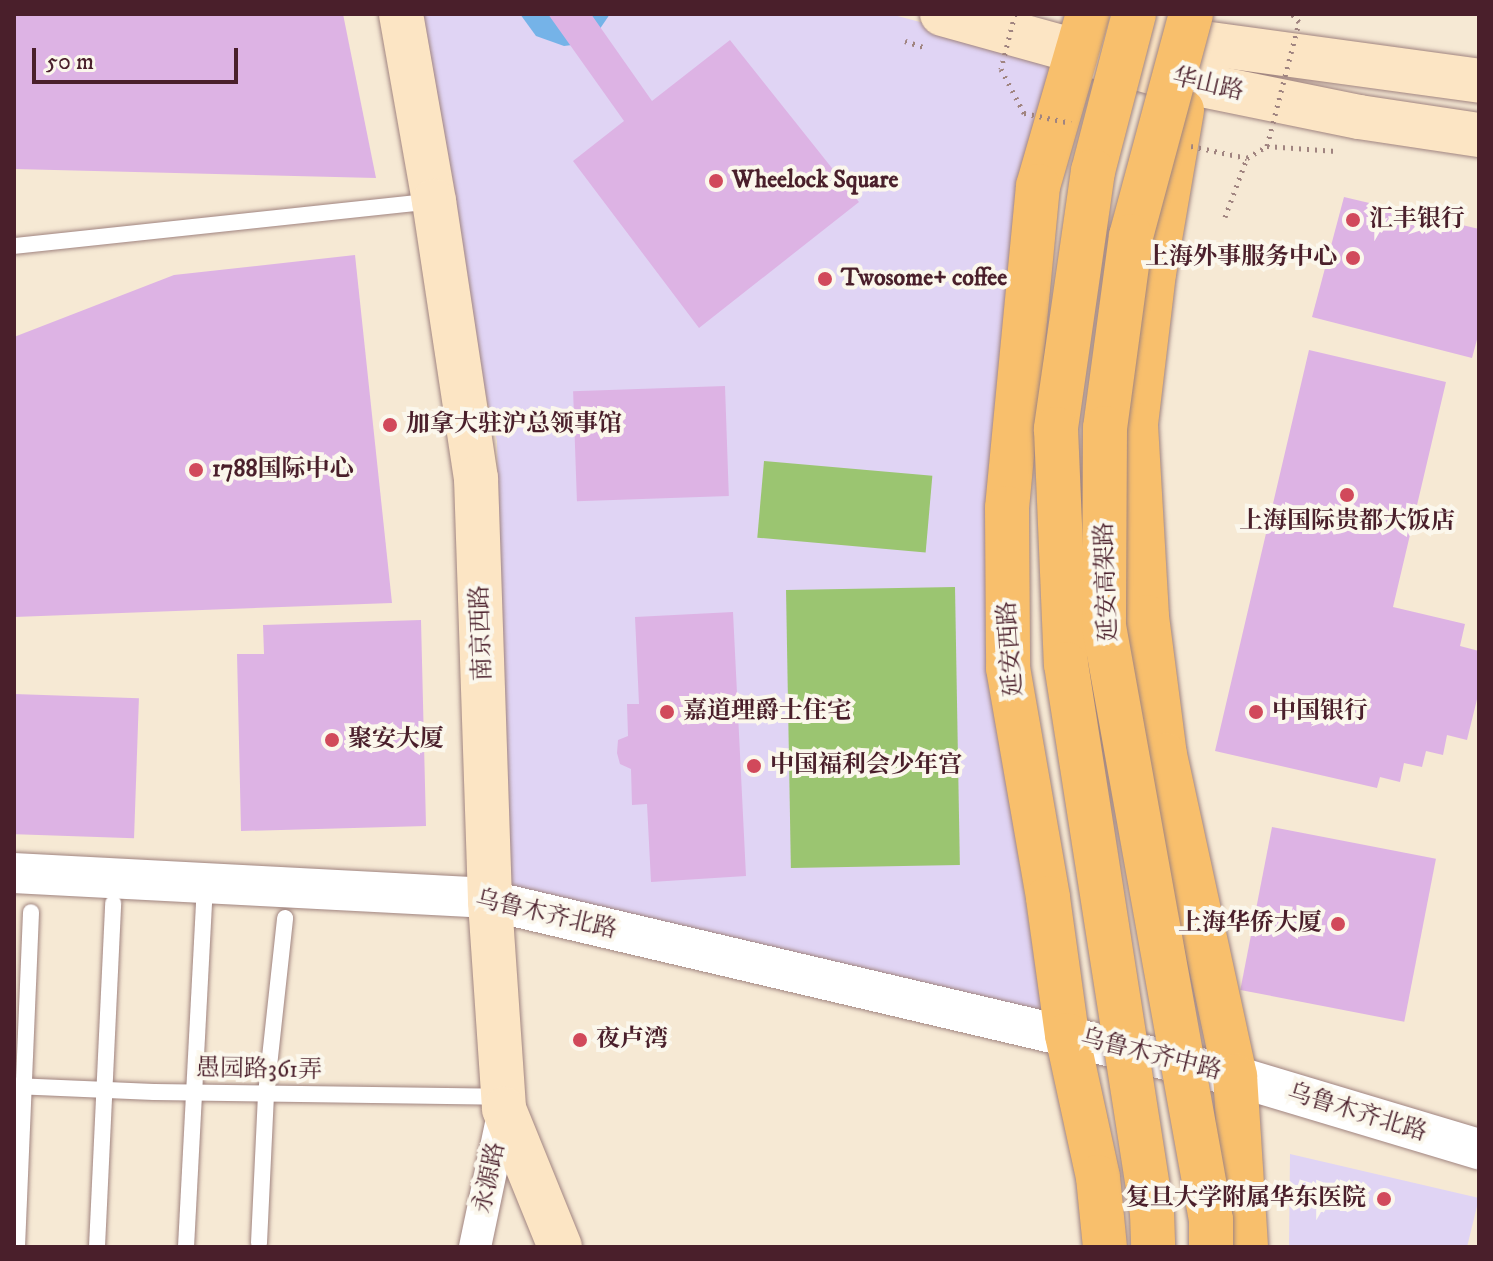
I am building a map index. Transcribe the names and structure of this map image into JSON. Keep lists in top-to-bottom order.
{
  "streets": {
    "main road": [
      "华山路",
      "延安高架路",
      "南京西路",
      "延安西路"
    ],
    "street": ["乌鲁木齐北路", "乌鲁木齐中路", "永源路"],
    "lane": ["愚园路361弄"]
  },
  "crossings": [
    ["华山路", "延安高架路"],
    ["华山路", "延安西路"],
    ["南京西路", "乌鲁木齐北路"],
    ["南京西路", "愚园路361弄"],
    ["南京西路", "永源路"],
    ["延安西路", "乌鲁木齐北路"],
    ["延安西路", "乌鲁木齐中路"],
    ["乌鲁木齐北路", "乌鲁木齐中路"],
    ["愚园路361弄", "永源路"]
  ],
  "places": [
    "Wheelock Square",
    "汇丰银行",
    "上海外事服务中心",
    "Twosome+ coffee",
    "加拿大驻沪总领事馆",
    "1788国际中心",
    "上海国际贵都大饭店",
    "嘉道理爵士住宅",
    "中国银行",
    "聚安大厦",
    "中国福利会少年宫",
    "上海华侨大厦",
    "夜卢湾",
    "复旦大学附属华东医院"
  ],
  "scale_bar": "50 m"
}
